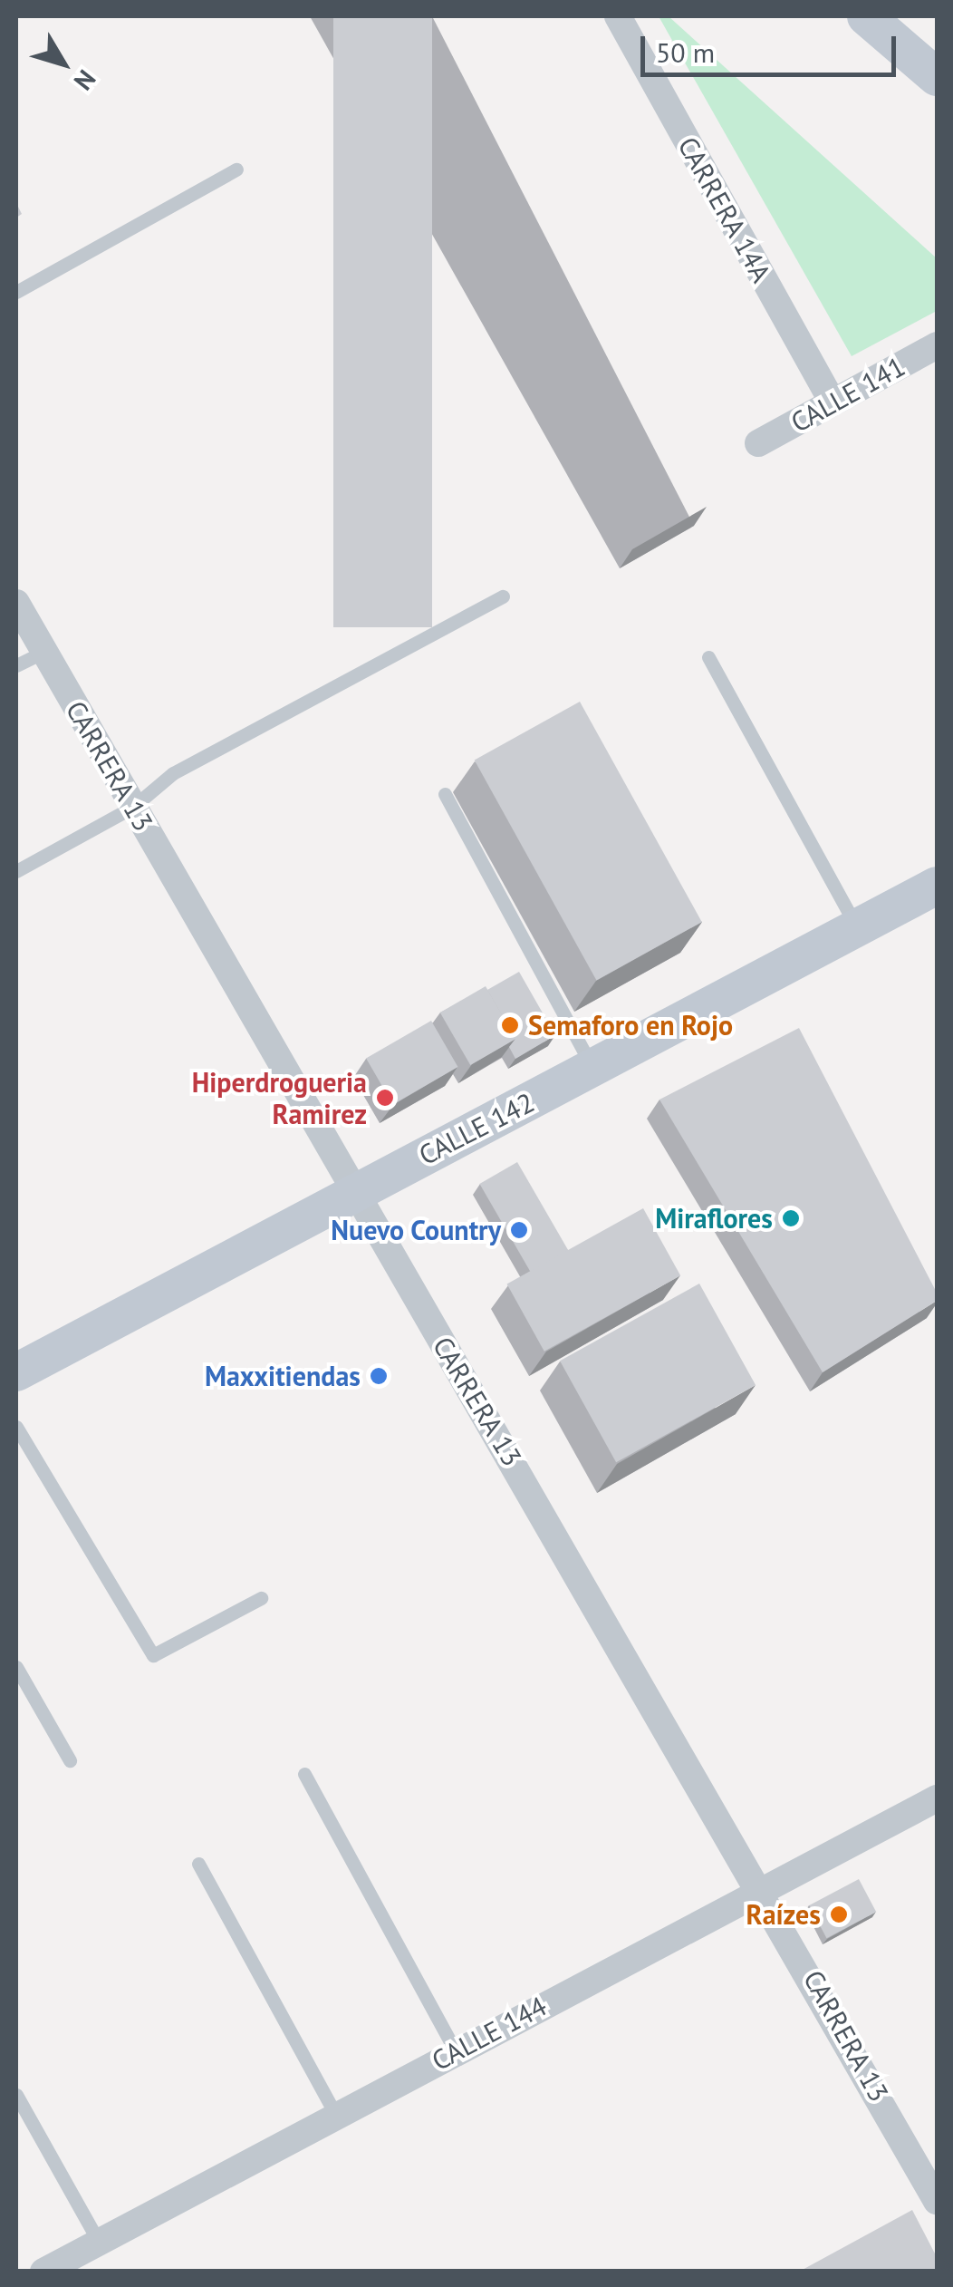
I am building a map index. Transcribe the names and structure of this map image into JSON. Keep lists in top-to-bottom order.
{
  "streets": {
    "main road": ["CALLE 142"],
    "street": [
      "CARRERA 14A",
      "CALLE 141",
      "CARRERA 13",
      "CALLE 144"
    ]
  },
  "crossings": [
    ["CARRERA 14A", "CALLE 141"],
    ["CARRERA 13", "CALLE 142"],
    ["CARRERA 13", "CALLE 144"]
  ],
  "places": [
    "Semaforo en Rojo",
    "Hiperdrogueria Ramirez",
    "Miraflores",
    "Nuevo Country",
    "Maxxitiendas",
    "Raízes"
  ],
  "scale_bar": "50 m",
  "north": "bottom right"
}
